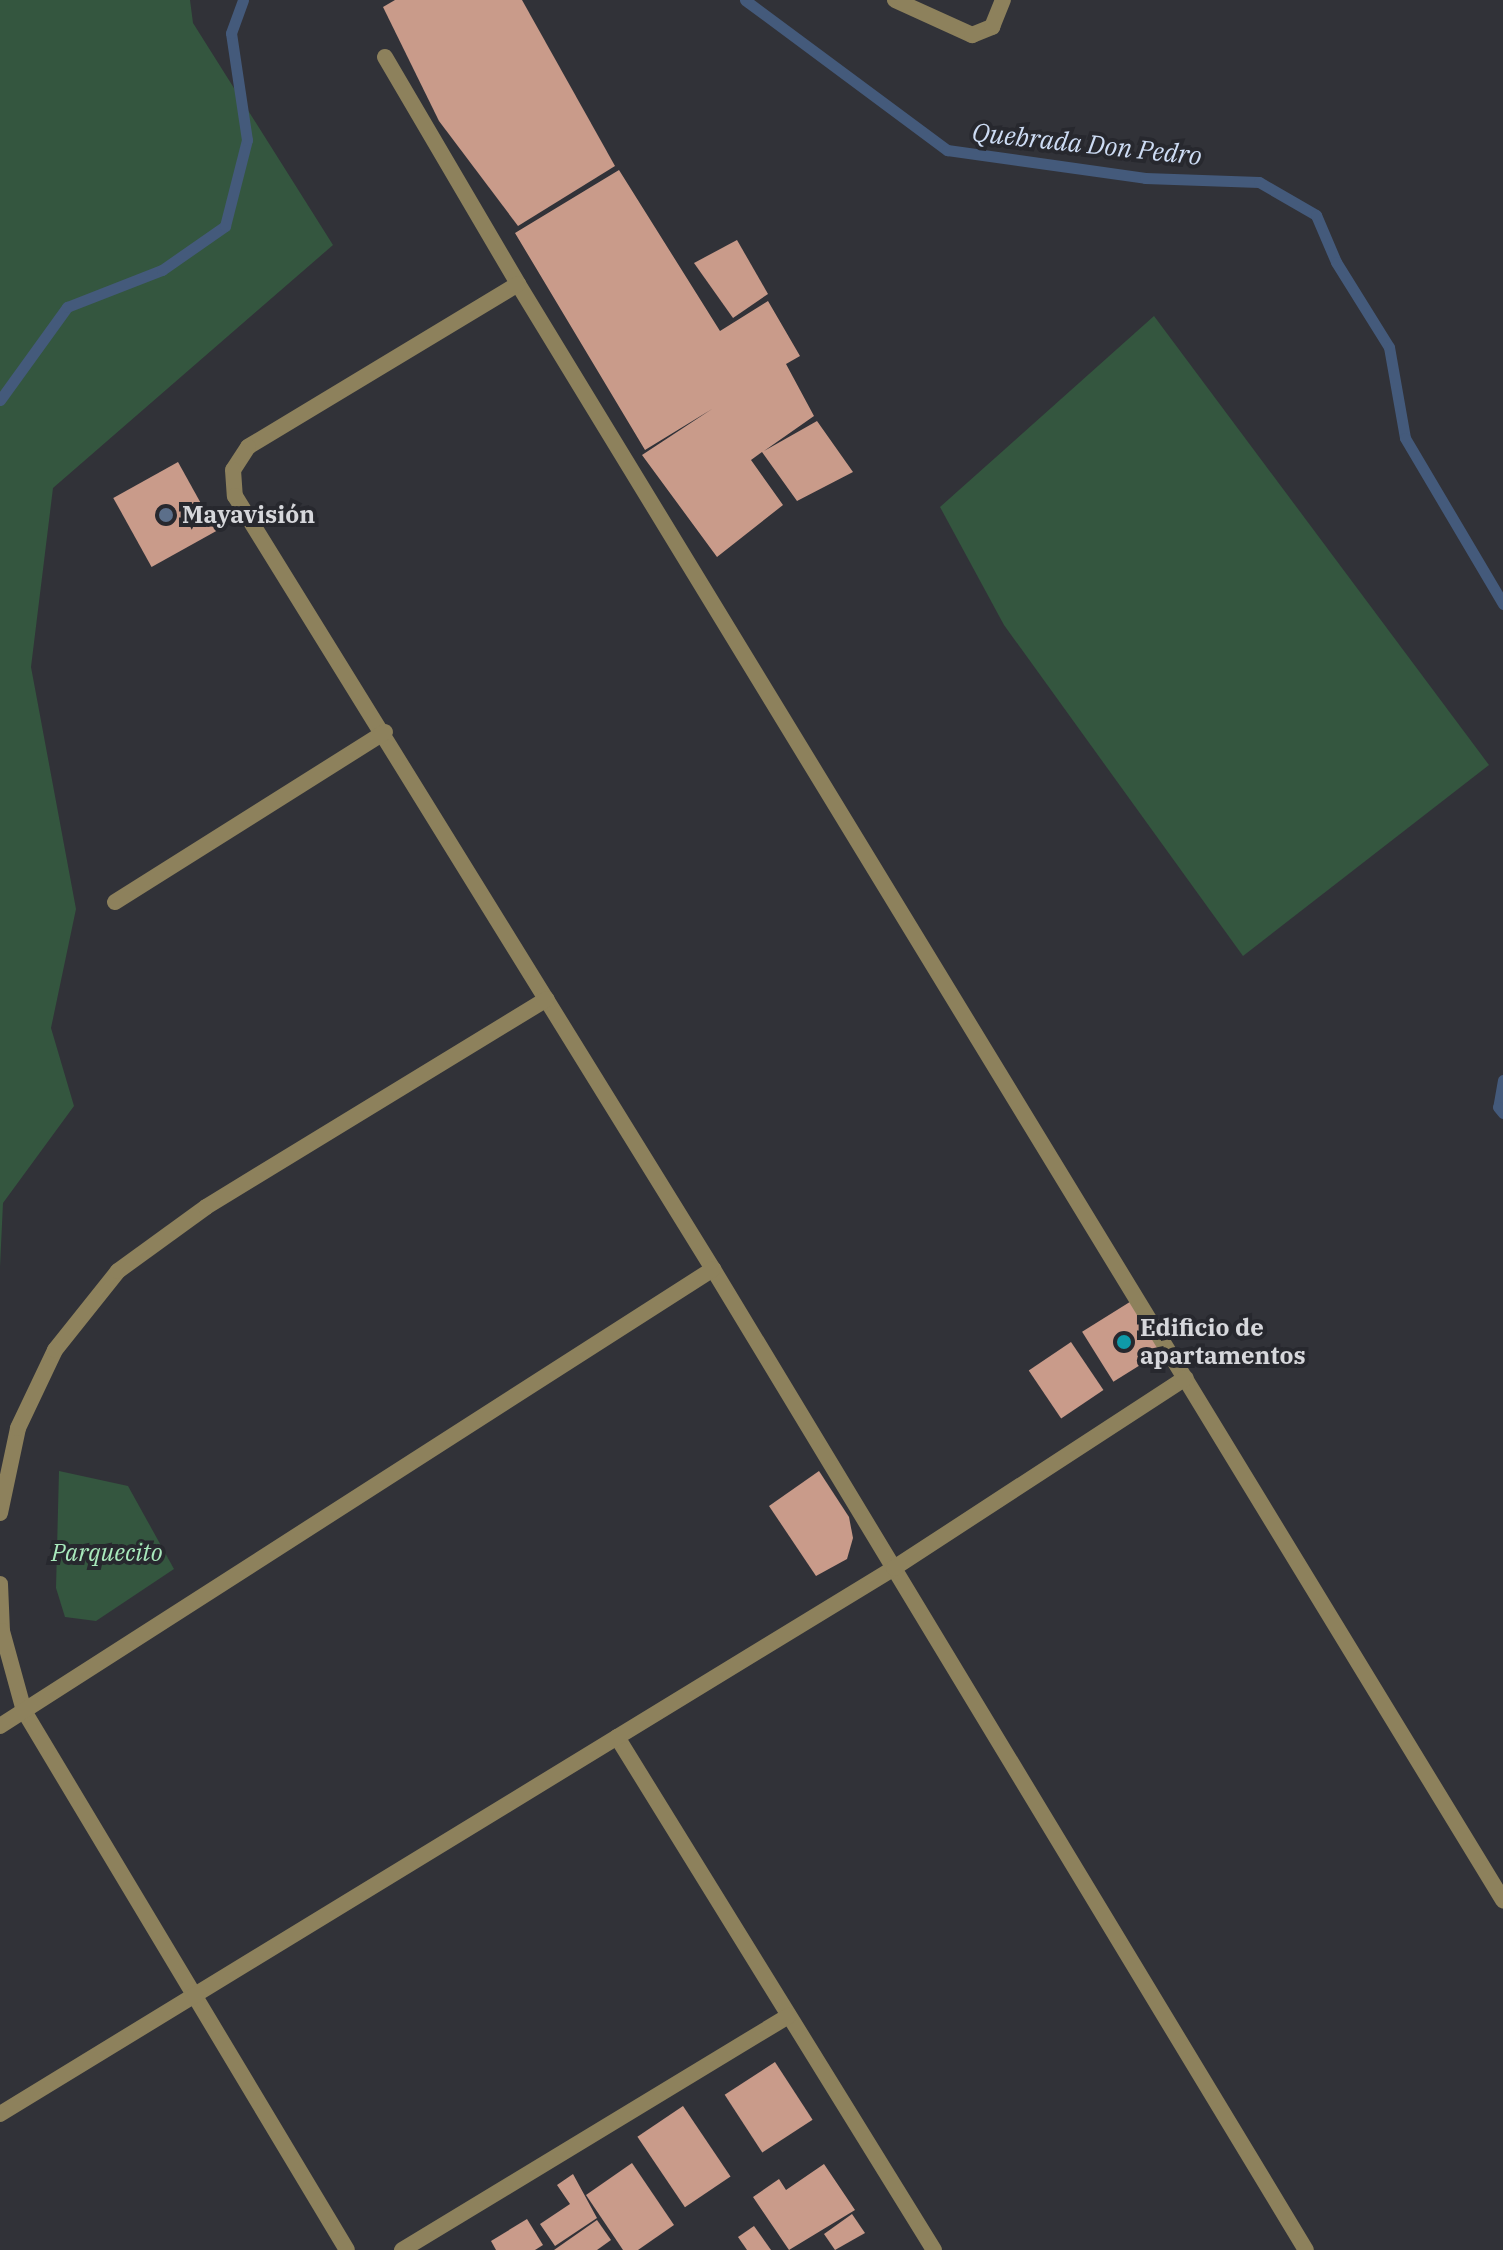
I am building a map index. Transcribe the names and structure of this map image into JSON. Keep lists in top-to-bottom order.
{
  "water": ["Quebrada Don Pedro"],
  "parks": ["Parquecito"],
  "places": ["Mayavisión", "Edificio de apartamentos"]
}
